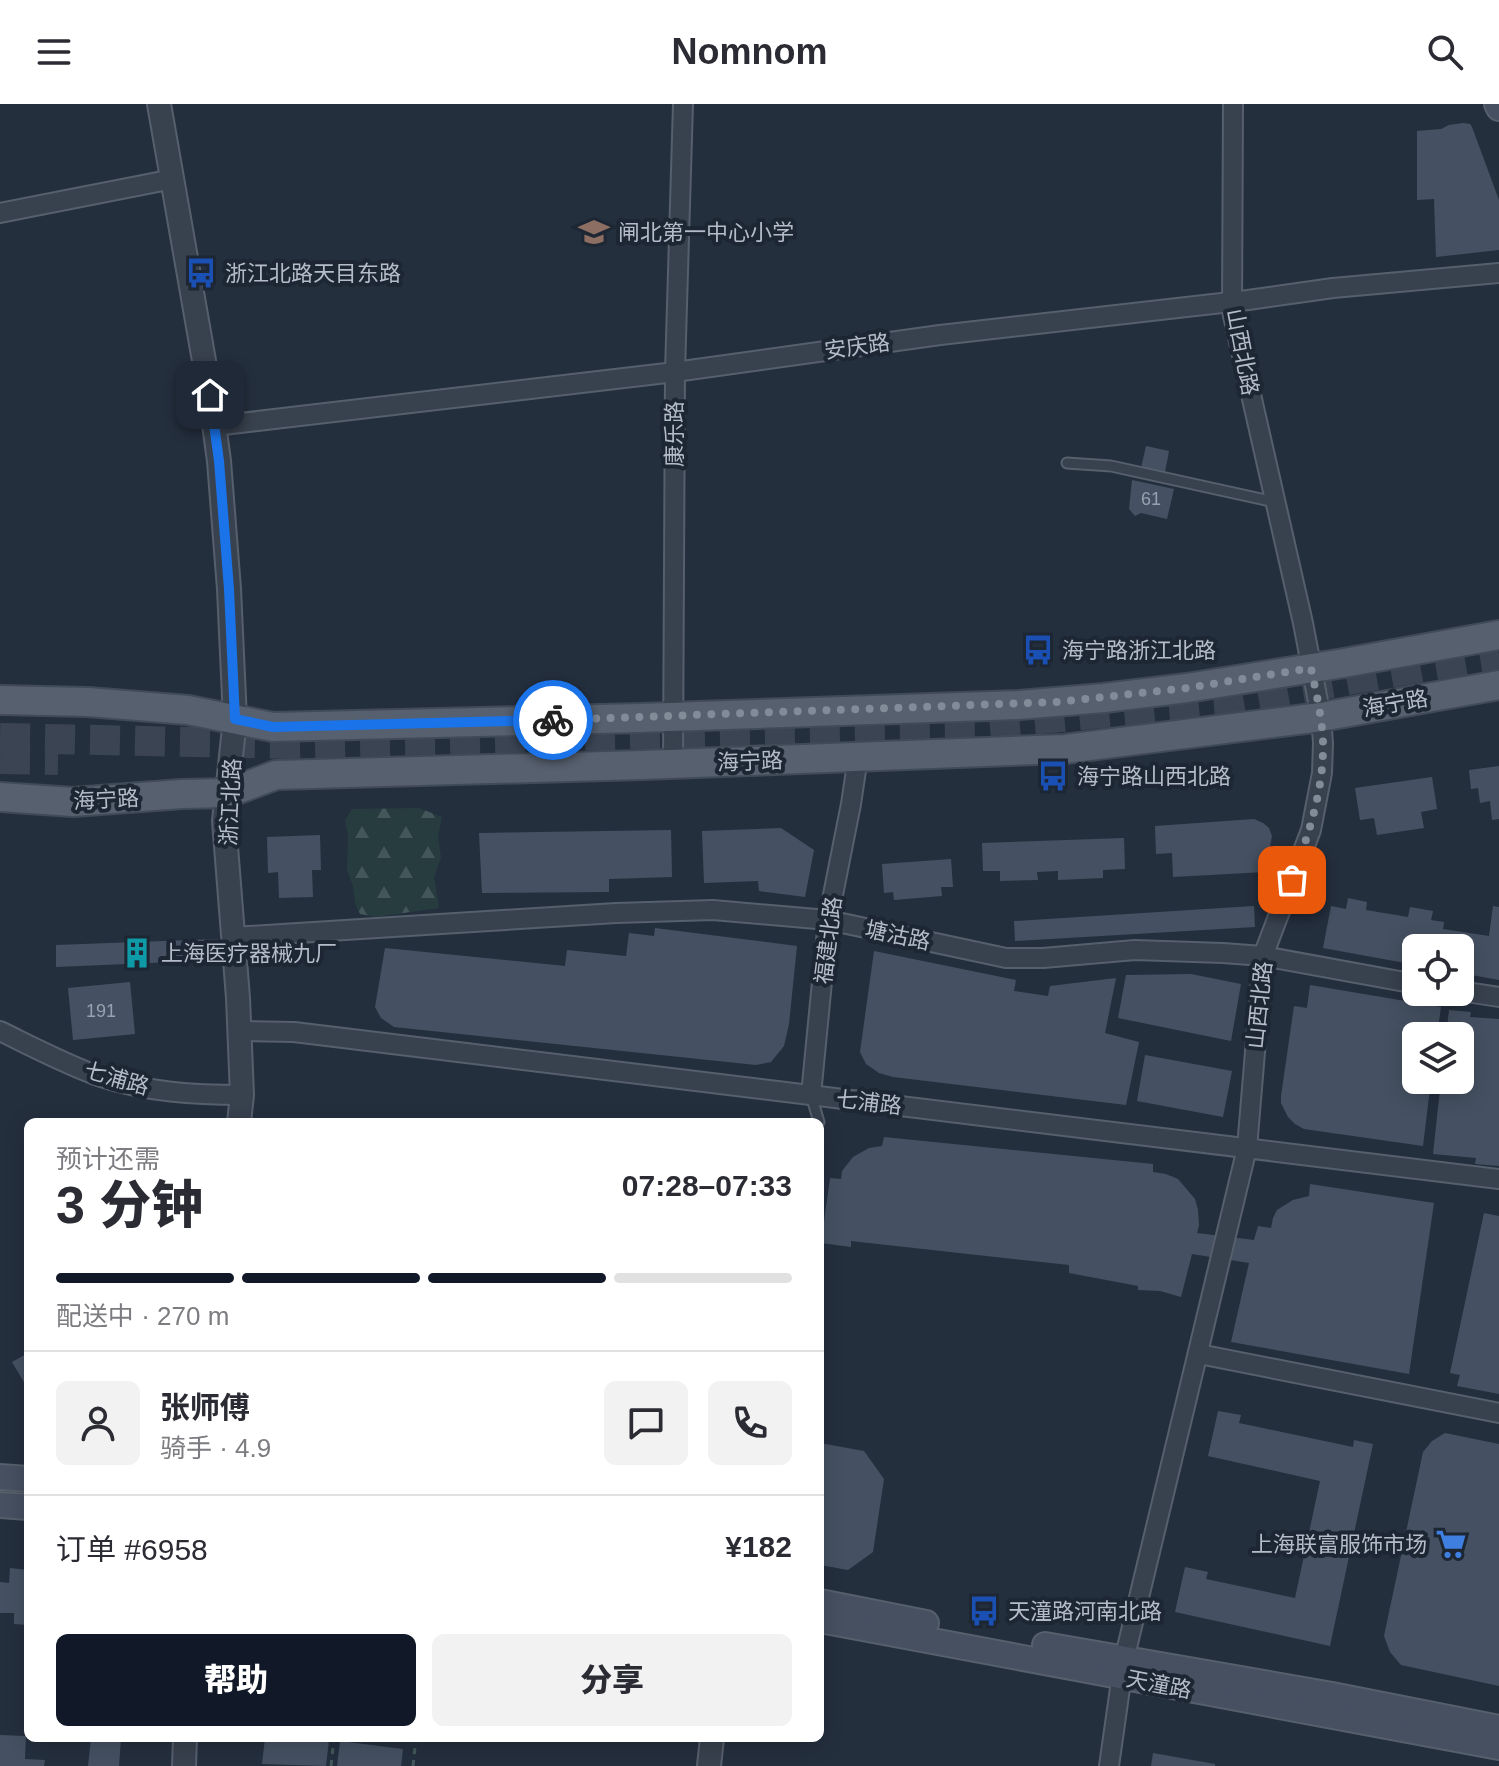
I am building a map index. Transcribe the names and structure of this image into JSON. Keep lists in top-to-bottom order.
{
  "streets": {
    "main road": ["海宁路", "天潼路"],
    "street": [
      "安庆路",
      "山西北路",
      "康乐路",
      "浙江北路",
      "塘沽路",
      "福建北路",
      "七浦路"
    ]
  },
  "crossings": [
    ["安庆路", "山西北路"],
    ["安庆路", "康乐路"],
    ["安庆路", "浙江北路"],
    ["山西北路", "海宁路"],
    ["山西北路", "塘沽路"],
    ["山西北路", "七浦路"],
    ["山西北路", "天潼路"],
    ["康乐路", "海宁路"],
    ["海宁路", "浙江北路"],
    ["海宁路", "福建北路"],
    ["浙江北路", "塘沽路"],
    ["浙江北路", "七浦路"],
    ["塘沽路", "福建北路"],
    ["福建北路", "七浦路"]
  ],
  "places": {
    "school or university": ["闸北第一中心小学"],
    "bus stop": [
      "浙江北路天目东路",
      "海宁路浙江北路",
      "海宁路山西北路",
      "天潼路河南北路"
    ],
    "building": ["上海医疗器械九厂"],
    "supermarket": ["上海联富服饰市场"]
  },
  "house_numbers": ["61", "191"],
  "page": {
    "header": "Nomnom",
    "heading": ["3 分钟", "预计还需", "07:28–07:33"],
    "panel": [
      "张师傅",
      "骑手 · 4.9",
      "订单 #6958",
      "¥182"
    ],
    "bar": "配送中 · 270 m",
    "buttons": ["帮助", "分享"]
  }
}
